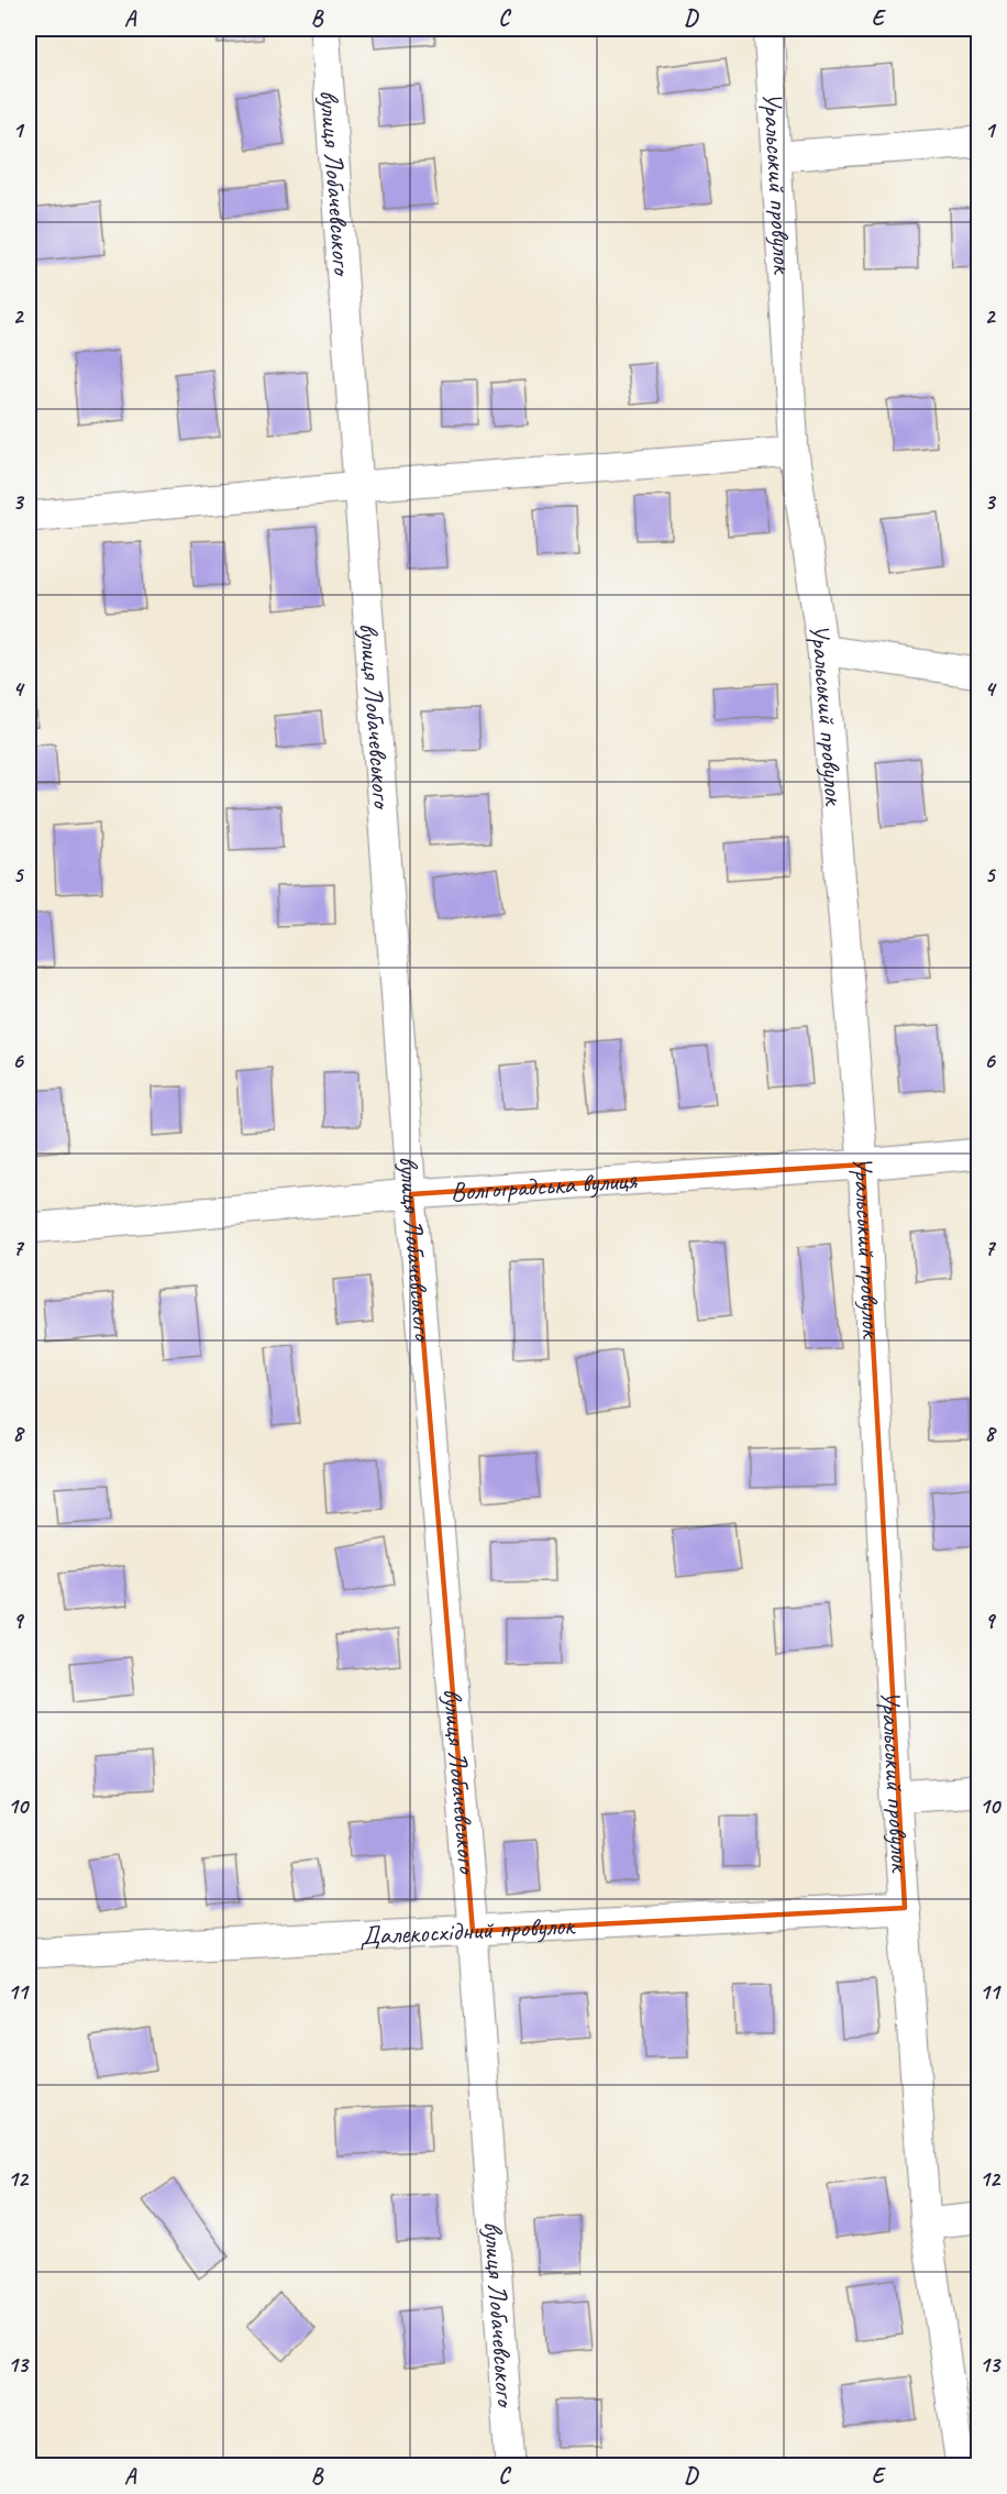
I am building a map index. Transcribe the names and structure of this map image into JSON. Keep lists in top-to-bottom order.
{
  "streets": {
    "street": [
      "вулиця Лобачевського",
      "Уральський провулок",
      "Волгоградська вулиця",
      "Далекосхідний провулок"
    ]
  },
  "crossings": [
    ["вулиця Лобачевського", "Волгоградська вулиця"],
    ["вулиця Лобачевського", "Далекосхідний провулок"],
    ["Уральський провулок", "Волгоградська вулиця"],
    ["Уральський провулок", "Далекосхідний провулок"]
  ],
  "grid": {
    "columns": [
      "A",
      "B",
      "C",
      "D",
      "E"
    ],
    "rows": [
      "1",
      "2",
      "3",
      "4",
      "5",
      "6",
      "7",
      "8",
      "9",
      "10",
      "11",
      "12",
      "13"
    ]
  }
}
